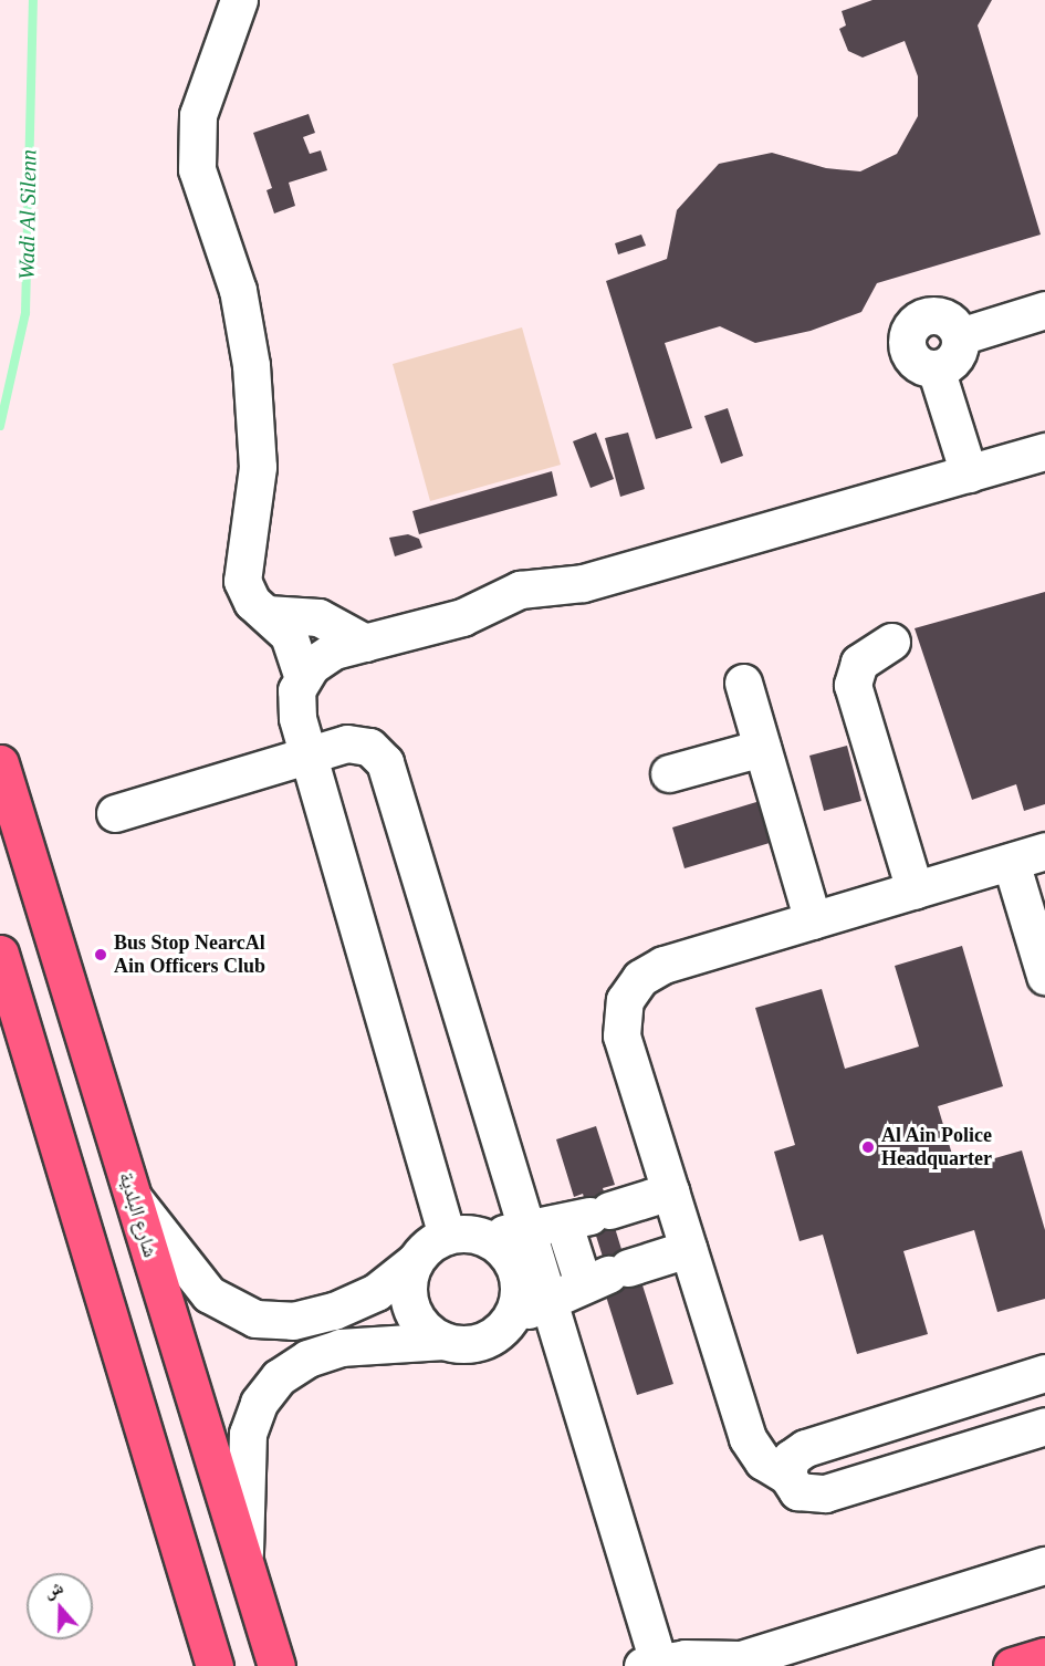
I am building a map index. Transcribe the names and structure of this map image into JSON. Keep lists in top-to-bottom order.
{
  "streets": {
    "main road": ["شارع البلدية"]
  },
  "water": ["Wadi Al Silenn"],
  "places": ["Bus Stop NearcAl Ain Officers Club", "Al Ain Police Headquarter"],
  "north": "top"
}
